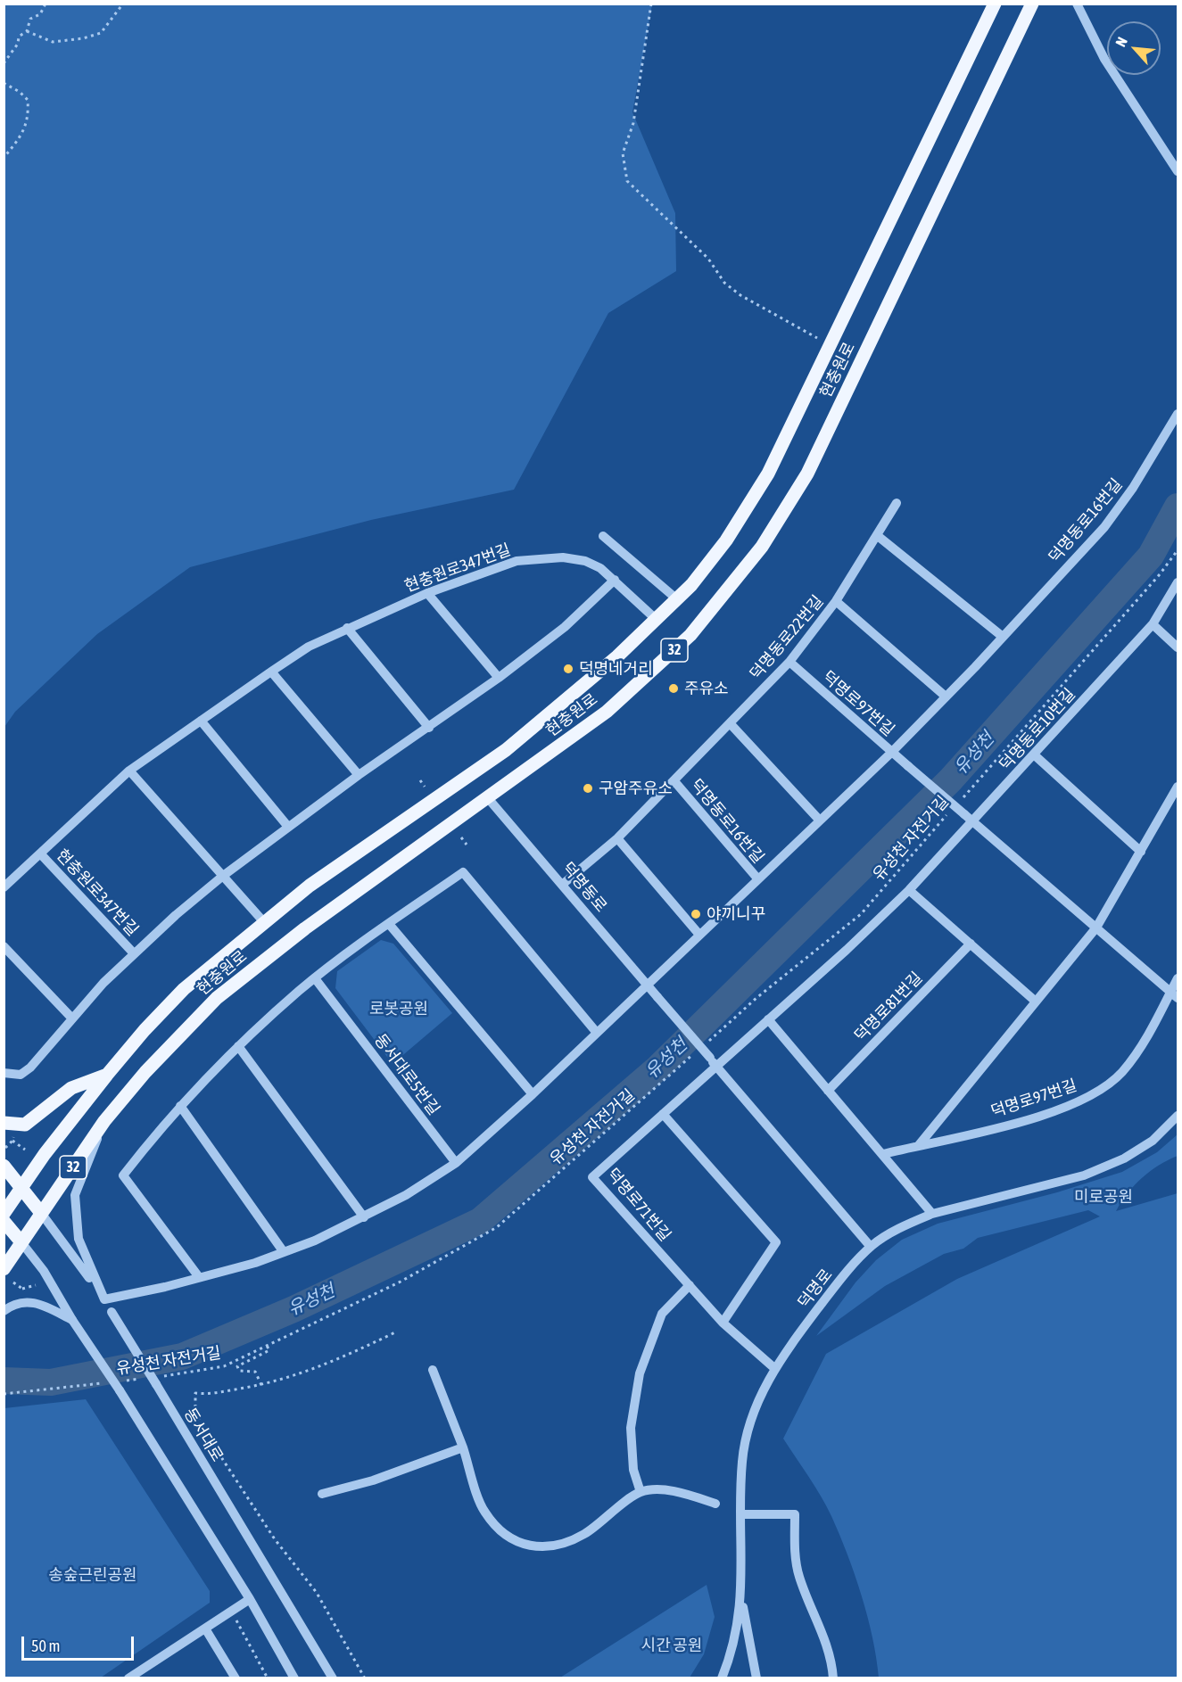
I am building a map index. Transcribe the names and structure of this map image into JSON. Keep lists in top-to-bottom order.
{
  "streets": {
    "main road": ["현충원로", "32"],
    "street": [
      "덕명동로16번길",
      "현충원로347번길",
      "덕명동로22번길",
      "덕명로97번길",
      "덕명동로10번길",
      "덕명동로",
      "덕명로81번길",
      "동서대로5번길",
      "덕명로71번길",
      "덕명로",
      "동서대로"
    ],
    "path": ["유성천 자전거길"]
  },
  "crossings": [
    ["현충원로", "현충원로347번길"],
    ["현충원로", "덕명동로"],
    ["현충원로", "동서대로"],
    ["덕명동로16번길", "덕명동로22번길"],
    ["덕명동로16번길", "덕명로97번길"],
    ["덕명동로16번길", "덕명동로"],
    ["덕명동로22번길", "덕명로97번길"],
    ["덕명동로22번길", "덕명동로"],
    ["덕명로97번길", "덕명동로10번길"],
    ["덕명동로10번길", "덕명동로"],
    ["덕명동로10번길", "덕명로71번길"],
    ["유성천 자전거길", "동서대로"],
    ["덕명동로", "덕명로71번길"],
    ["덕명로71번길", "덕명로"]
  ],
  "water": ["유성천"],
  "parks": [
    "로봇공원",
    "미로공원",
    "송숲근린공원",
    "시간 공원"
  ],
  "places": [
    "덕명네거리",
    "주유소",
    "구암주유소",
    "야끼니꾸"
  ],
  "scale_bar": "50 m",
  "north": "top left"
}
